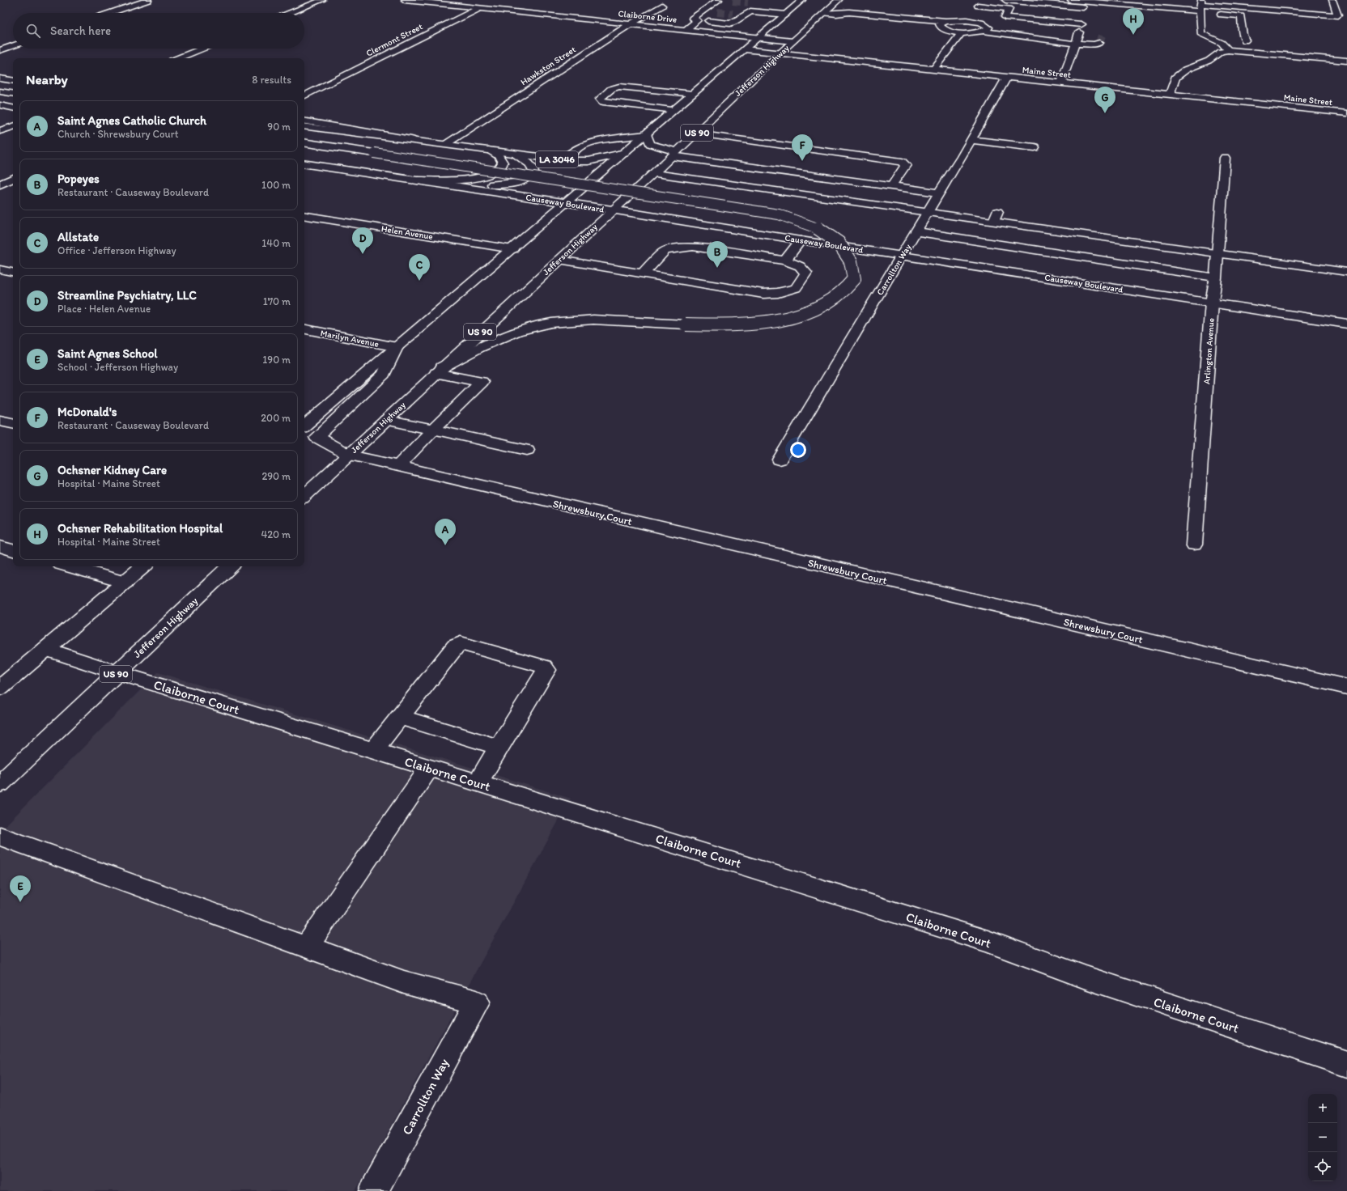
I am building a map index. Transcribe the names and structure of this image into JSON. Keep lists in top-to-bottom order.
{
  "streets": {
    "main road": [
      "Claiborne Drive",
      "Clermont Street",
      "Hawkston Street",
      "Jefferson Highway",
      "Maine Street",
      "US 90",
      "LA 3046",
      "Causeway Boulevard",
      "Helen Avenue",
      "Carrollton Way",
      "Marilyn Avenue",
      "Arlington Avenue",
      "Shrewsbury Court",
      "Claiborne Court"
    ]
  },
  "crossings": [
    ["Claiborne Drive", "Clermont Street"],
    ["Claiborne Drive", "Hawkston Street"],
    ["Claiborne Drive", "Jefferson Highway"],
    ["Claiborne Drive", "US 90"],
    ["Hawkston Street", "LA 3046"],
    ["Jefferson Highway", "Maine Street"],
    ["Jefferson Highway", "Causeway Boulevard"],
    ["Jefferson Highway", "Shrewsbury Court"],
    ["Jefferson Highway", "Claiborne Court"],
    ["Maine Street", "US 90"],
    ["Maine Street", "Carrollton Way"],
    ["US 90", "LA 3046"],
    ["US 90", "Causeway Boulevard"],
    ["US 90", "Helen Avenue"],
    ["US 90", "Marilyn Avenue"],
    ["US 90", "Shrewsbury Court"],
    ["Causeway Boulevard", "Carrollton Way"],
    ["Causeway Boulevard", "Arlington Avenue"],
    ["Marilyn Avenue", "Shrewsbury Court"]
  ],
  "page": {
    "pins": [
      "H",
      "G",
      "F",
      "D",
      "B",
      "C",
      "A",
      "E"
    ],
    "search": "Search here",
    "heading": ["Nearby", "8 results"],
    "list": [
      {
        "mark": "A",
        "name": "Saint Agnes Catholic Church",
        "note": "Church · Shrewsbury Court",
        "value": "90 m"
      },
      {
        "mark": "B",
        "name": "Popeyes",
        "note": "Restaurant · Causeway Boulevard",
        "value": "100 m"
      },
      {
        "mark": "C",
        "name": "Allstate",
        "note": "Office · Jefferson Highway",
        "value": "140 m"
      },
      {
        "mark": "D",
        "name": "Streamline Psychiatry, LLC",
        "note": "Place · Helen Avenue",
        "value": "170 m"
      },
      {
        "mark": "E",
        "name": "Saint Agnes School",
        "note": "School · Jefferson Highway",
        "value": "190 m"
      },
      {
        "mark": "F",
        "name": "McDonald's",
        "note": "Restaurant · Causeway Boulevard",
        "value": "200 m"
      },
      {
        "mark": "G",
        "name": "Ochsner Kidney Care",
        "note": "Hospital · Maine Street",
        "value": "290 m"
      },
      {
        "mark": "H",
        "name": "Ochsner Rehabilitation Hospital",
        "note": "Hospital · Maine Street",
        "value": "420 m"
      }
    ],
    "map_buttons": ["+", "−"]
  }
}
